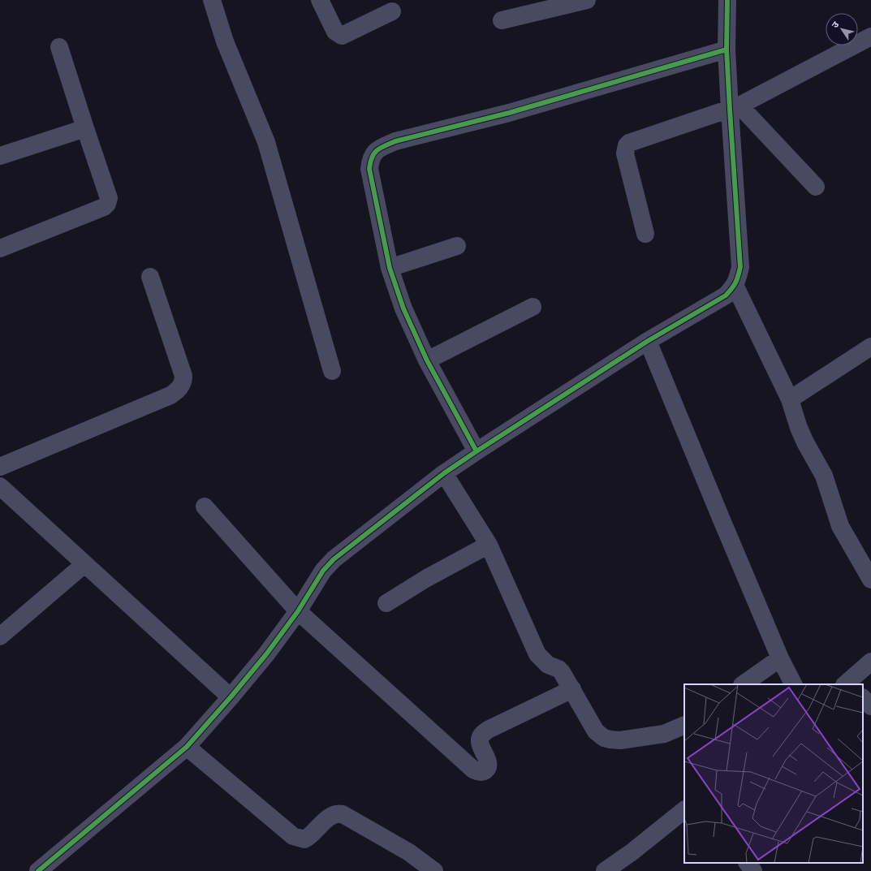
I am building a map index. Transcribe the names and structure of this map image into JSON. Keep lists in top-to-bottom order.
{
  "north": "top left"
}
